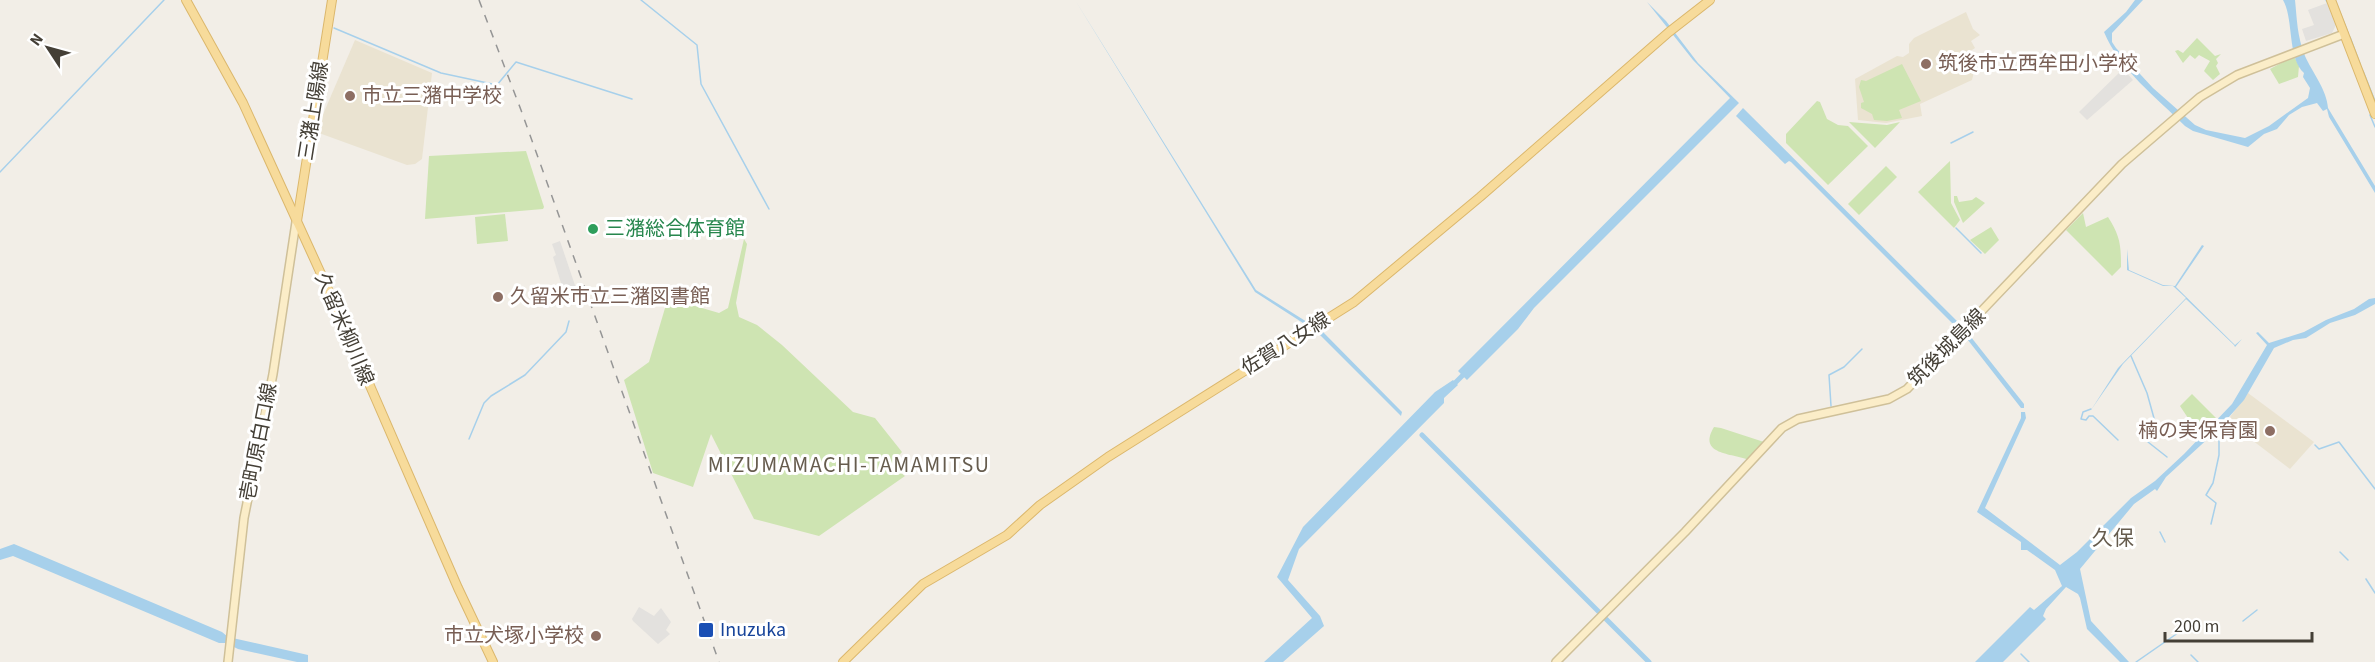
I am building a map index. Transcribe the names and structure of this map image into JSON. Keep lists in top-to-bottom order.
{
  "streets": {
    "main road": [
      "三潴上陽線",
      "久留米柳川線",
      "佐賀八女線",
      "筑後城島線",
      "壱町原白口線"
    ]
  },
  "crossings": [
    ["三潴上陽線", "久留米柳川線"],
    ["三潴上陽線", "壱町原白口線"],
    ["久留米柳川線", "壱町原白口線"]
  ],
  "districts": ["MIZUMAMACHI-TAMAMITSU", "久保"],
  "places": {
    "other": [
      "筑後市立西牟田小学校",
      "市立三潴中学校",
      "三潴総合体育館",
      "久留米市立三潴図書館",
      "楠の実保育園",
      "市立犬塚小学校"
    ],
    "transit": ["Inuzuka"]
  },
  "scale_bar": "200 m",
  "north": "top left"
}
